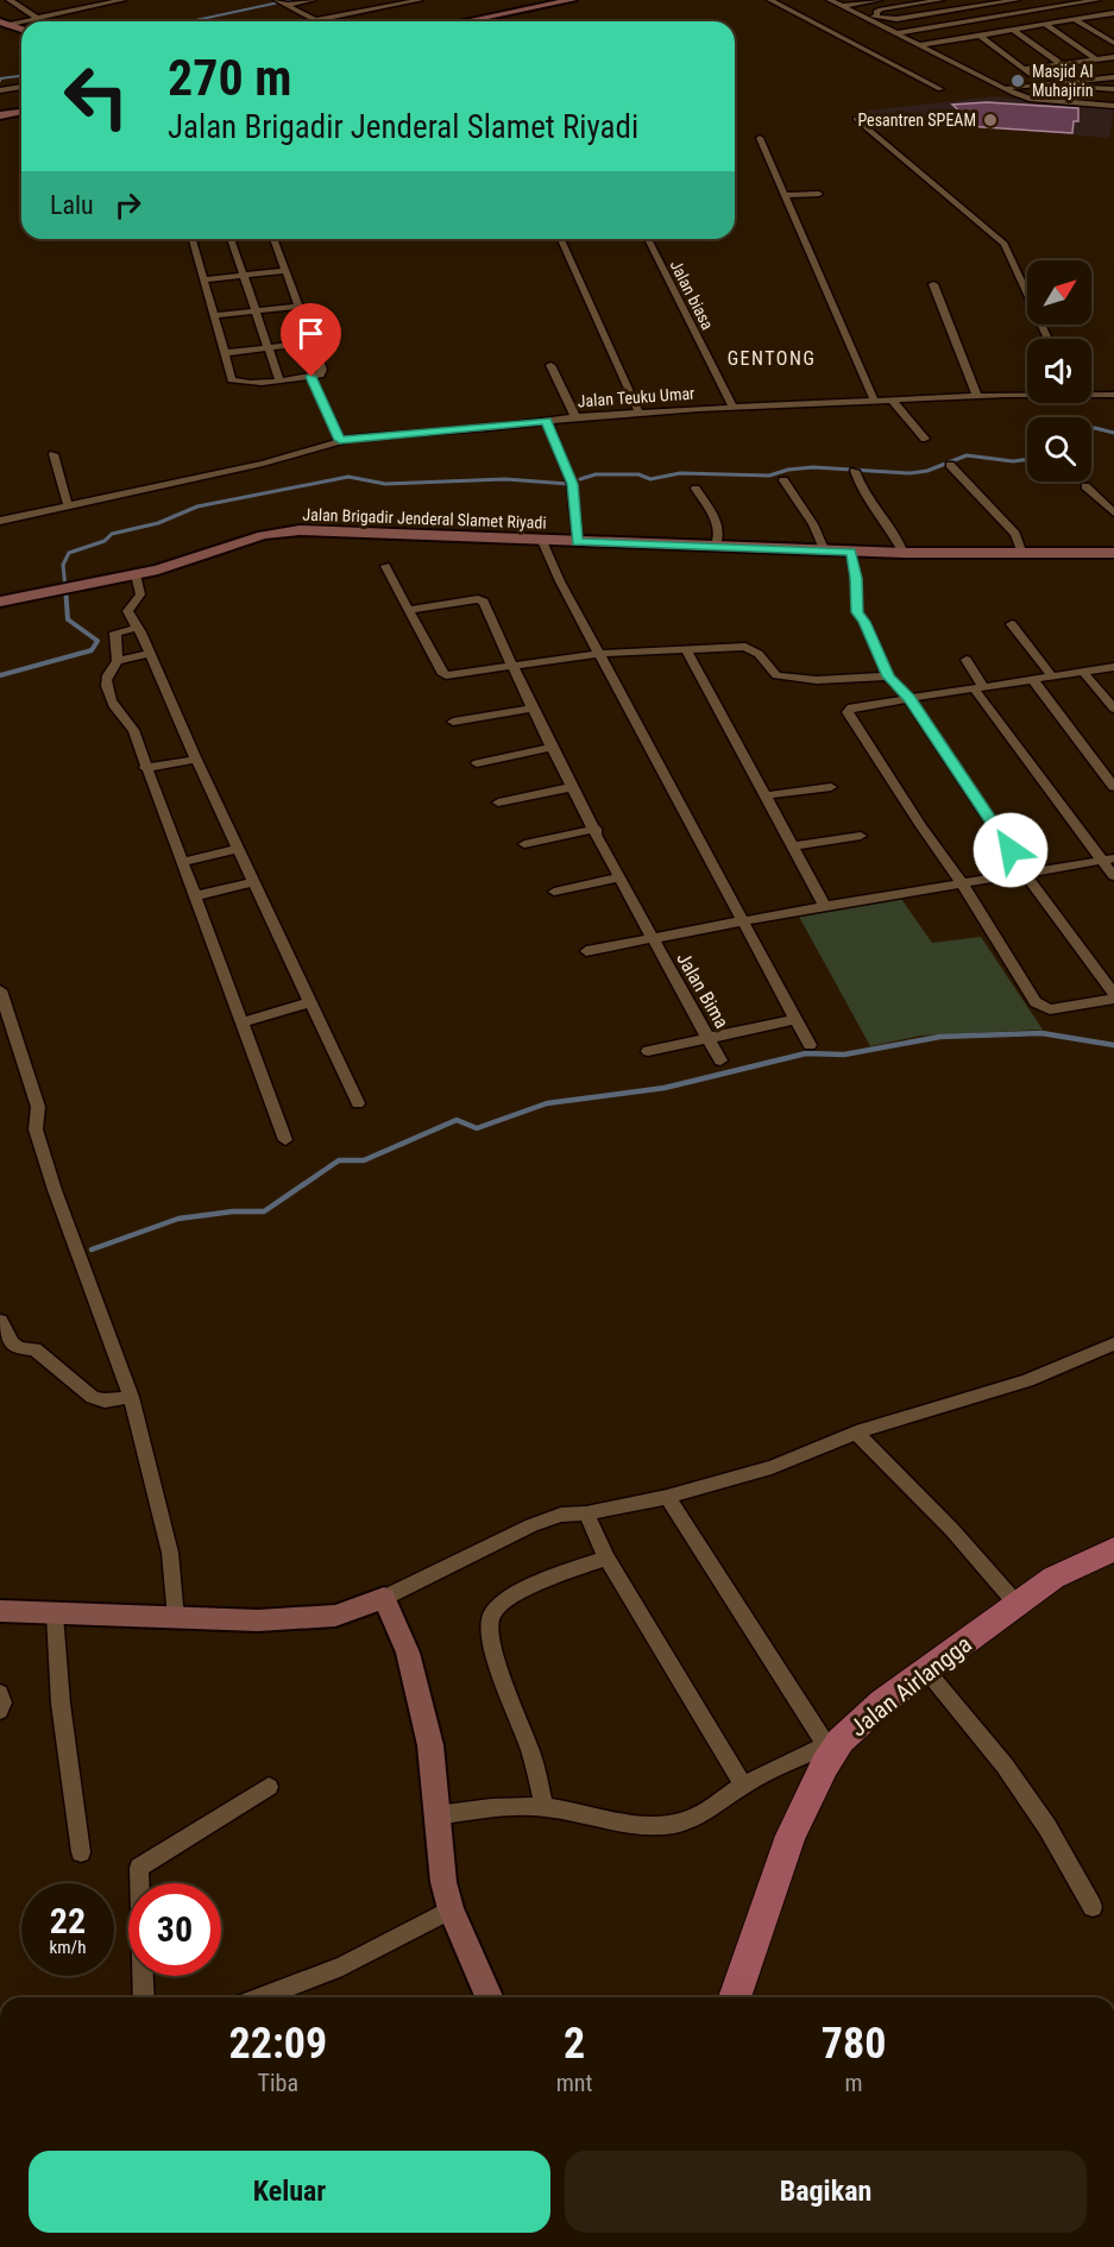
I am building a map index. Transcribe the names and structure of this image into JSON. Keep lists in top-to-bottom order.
{
  "streets": {
    "main road": ["Jalan Brigadir Jenderal Slamet Riyadi", "Jalan Airlangga"],
    "street": ["Jalan biasa", "Jalan Teuku Umar", "Jalan Bima"]
  },
  "crossings": [
    ["Jalan biasa", "Jalan Teuku Umar"]
  ],
  "districts": ["GENTONG"],
  "places": ["Masjid Al Muhajirin", "Pesantren SPEAM"],
  "north": "top right",
  "page": {
    "turn": ["270 m", "Jalan Brigadir Jenderal Slamet Riyadi"],
    "then": "Lalu",
    "speed": "22 km/h",
    "limit": "30",
    "eta": [
      "22:09",
      "Tiba",
      "2",
      "mnt",
      "780",
      "m"
    ],
    "buttons": ["Keluar", "Bagikan"]
  }
}
